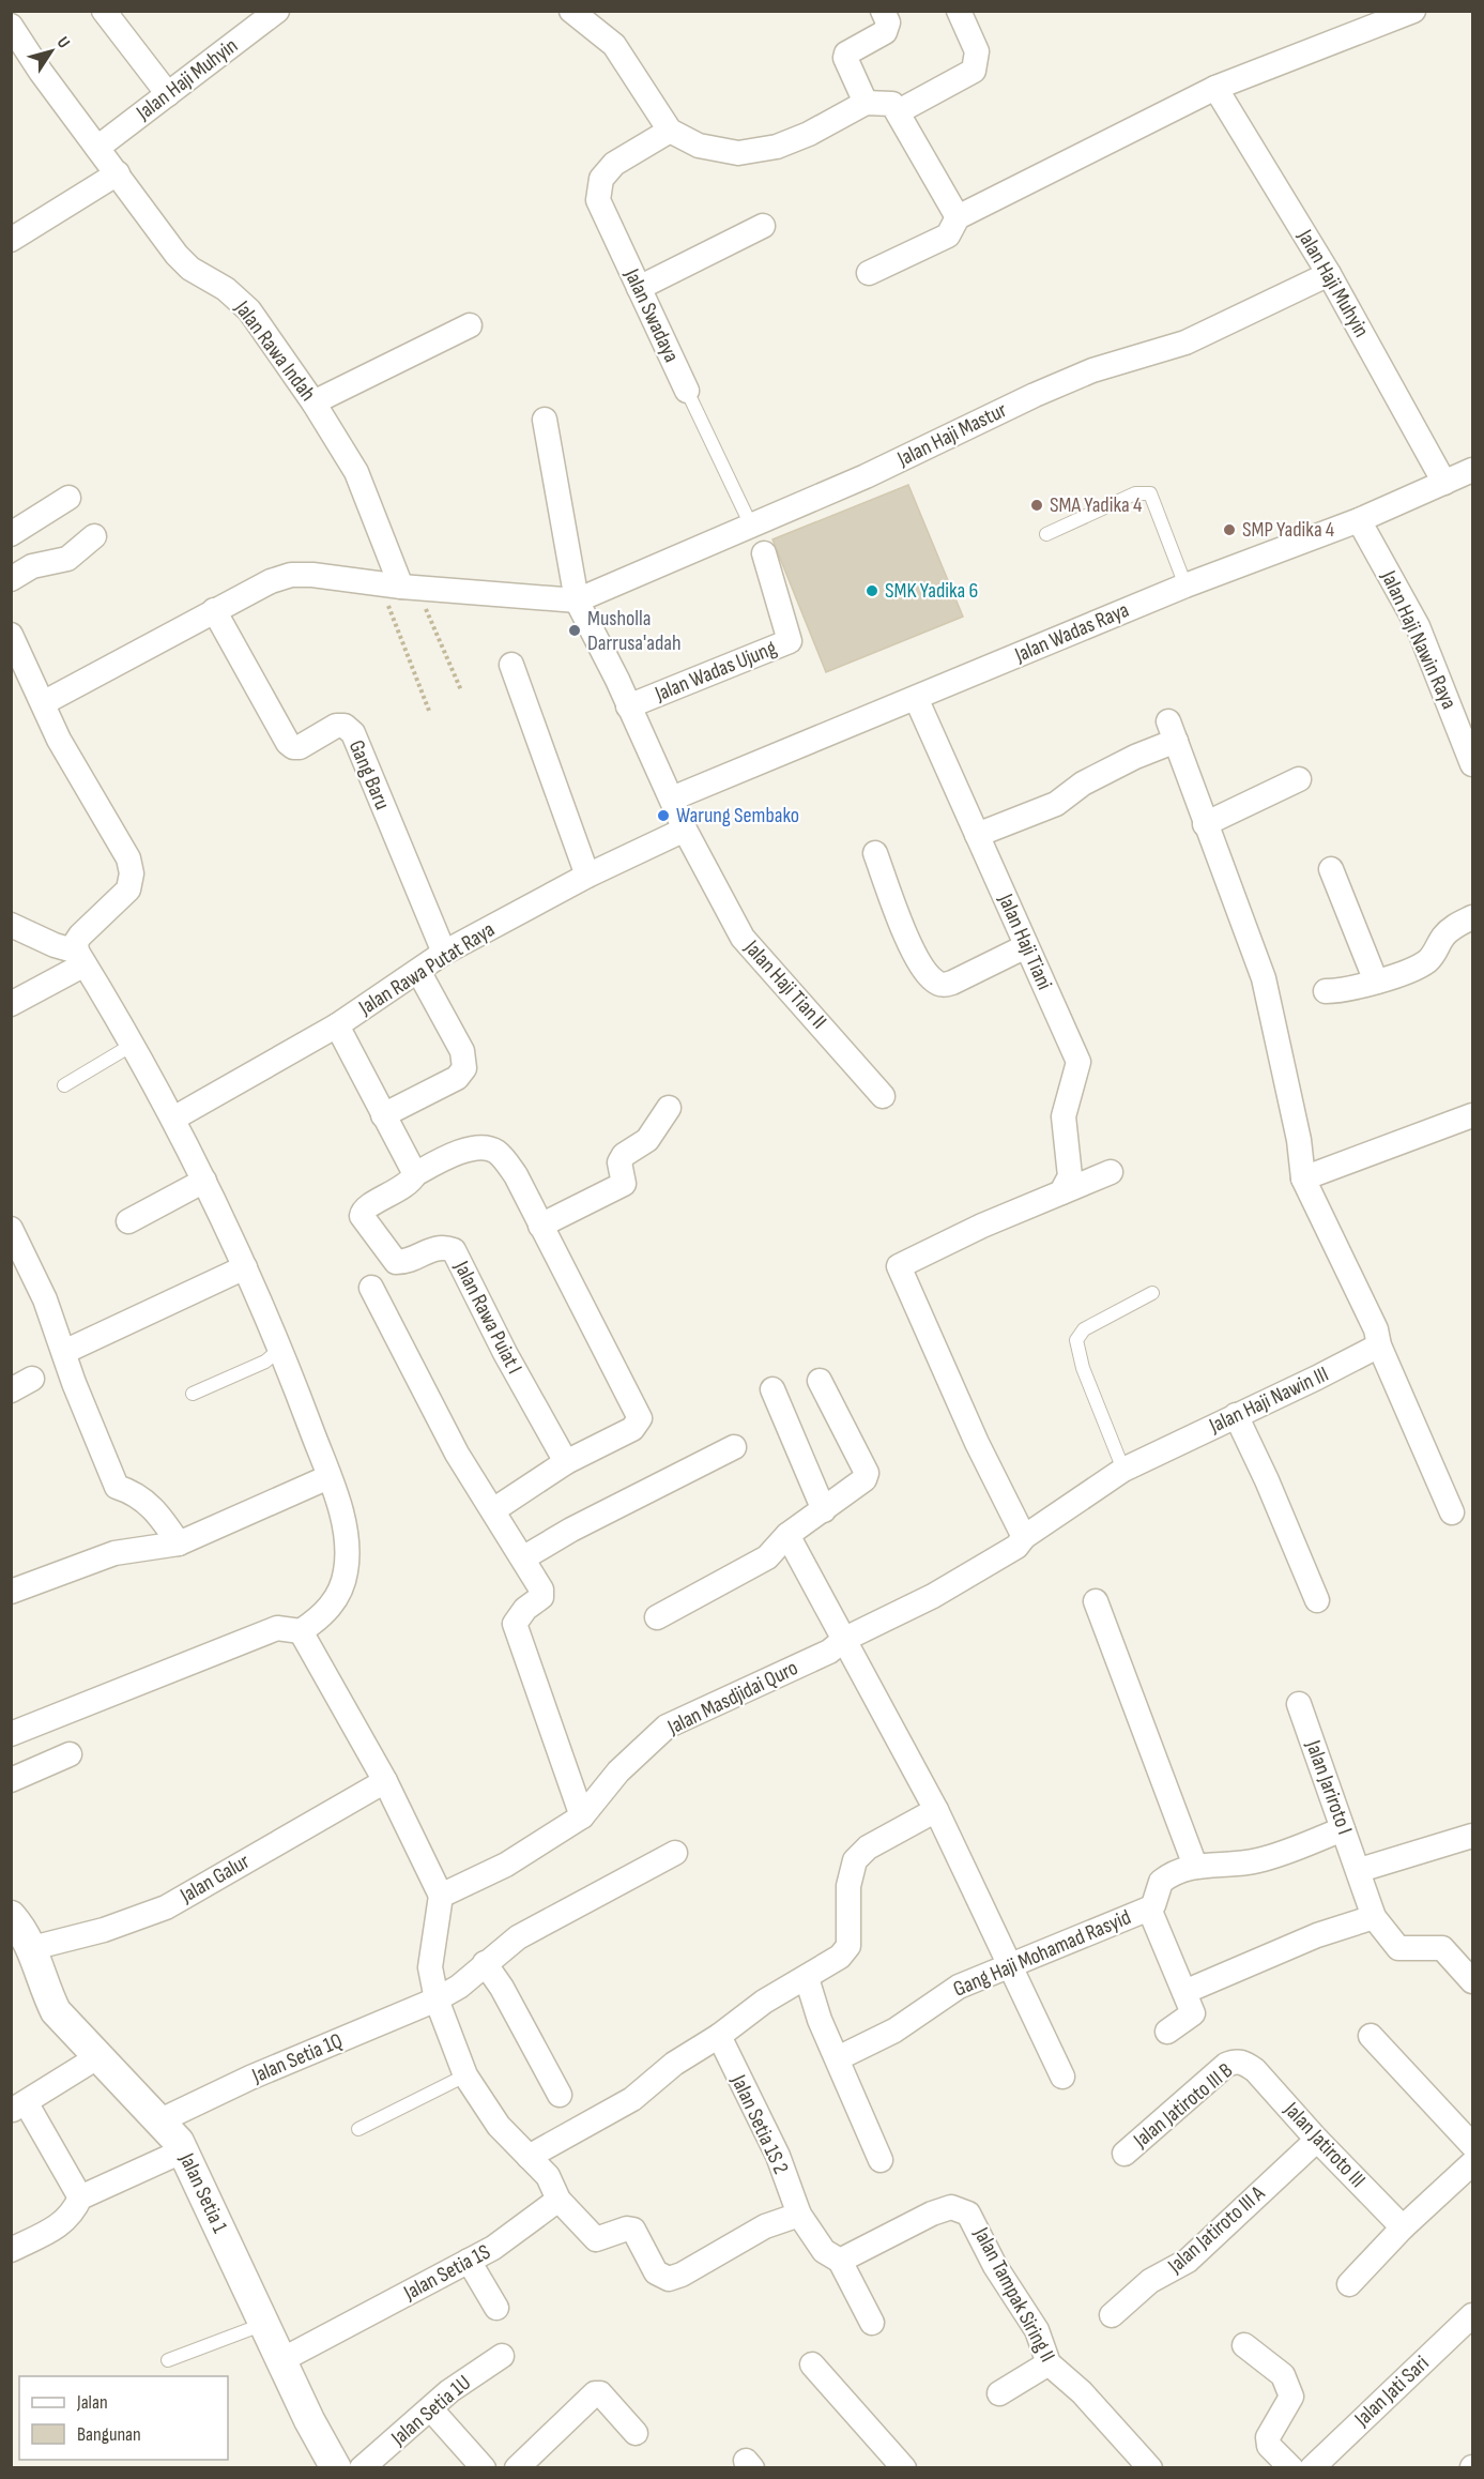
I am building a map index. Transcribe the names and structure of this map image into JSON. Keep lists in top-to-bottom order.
{
  "streets": {
    "street": [
      "Jalan Haji Muhyin",
      "Jalan Swadaya",
      "Jalan Rawa Indah",
      "Jalan Haji Mastur",
      "Jalan Wadas Raya",
      "Jalan Haji Nawin Raya",
      "Jalan Wadas Ujung",
      "Gang Baru",
      "Jalan Haji Tiani",
      "Jalan Rawa Putat Raya",
      "Jalan Haji Tian II",
      "Jalan Rawa Puiat I",
      "Jalan Haji Nawin III",
      "Jalan Masdjidai Quro",
      "Jalan Jariroto I",
      "Jalan Galur",
      "Gang Haji Mohamad Rasyid",
      "Jalan Setia 1Q",
      "Jalan Jatiroto III B",
      "Jalan Setia 1S 2",
      "Jalan Jatiroto III",
      "Jalan Setia 1",
      "Jalan Jatiroto III A",
      "Jalan Setia 1S",
      "Jalan Tampak Siring II",
      "Jalan Jati Sari",
      "Jalan Setia 1U"
    ]
  },
  "crossings": [
    ["Jalan Haji Muhyin", "Jalan Rawa Indah"],
    ["Jalan Haji Muhyin", "Jalan Haji Mastur"],
    ["Jalan Haji Muhyin", "Jalan Wadas Raya"],
    ["Jalan Swadaya", "Jalan Haji Mastur"],
    ["Jalan Haji Mastur", "Jalan Haji Tian II"],
    ["Jalan Wadas Raya", "Jalan Haji Nawin Raya"],
    ["Jalan Wadas Raya", "Jalan Haji Tiani"],
    ["Jalan Wadas Raya", "Jalan Haji Tian II"],
    ["Jalan Wadas Ujung", "Jalan Haji Tian II"],
    ["Gang Baru", "Jalan Rawa Putat Raya"],
    ["Jalan Rawa Putat Raya", "Jalan Haji Tian II"],
    ["Jalan Haji Nawin III", "Jalan Masdjidai Quro"],
    ["Jalan Galur", "Jalan Setia 1"],
    ["Jalan Setia 1Q", "Jalan Setia 1"],
    ["Jalan Jatiroto III B", "Jalan Jatiroto III"],
    ["Jalan Jatiroto III", "Jalan Jatiroto III A"],
    ["Jalan Setia 1", "Jalan Setia 1S"]
  ],
  "places": [
    "SMA Yadika 4",
    "SMP Yadika 4",
    "SMK Yadika 6",
    "Musholla Darrusa'adah",
    "Warung Sembako"
  ],
  "legend": ["Jalan", "Bangunan"],
  "north": "top right"
}
